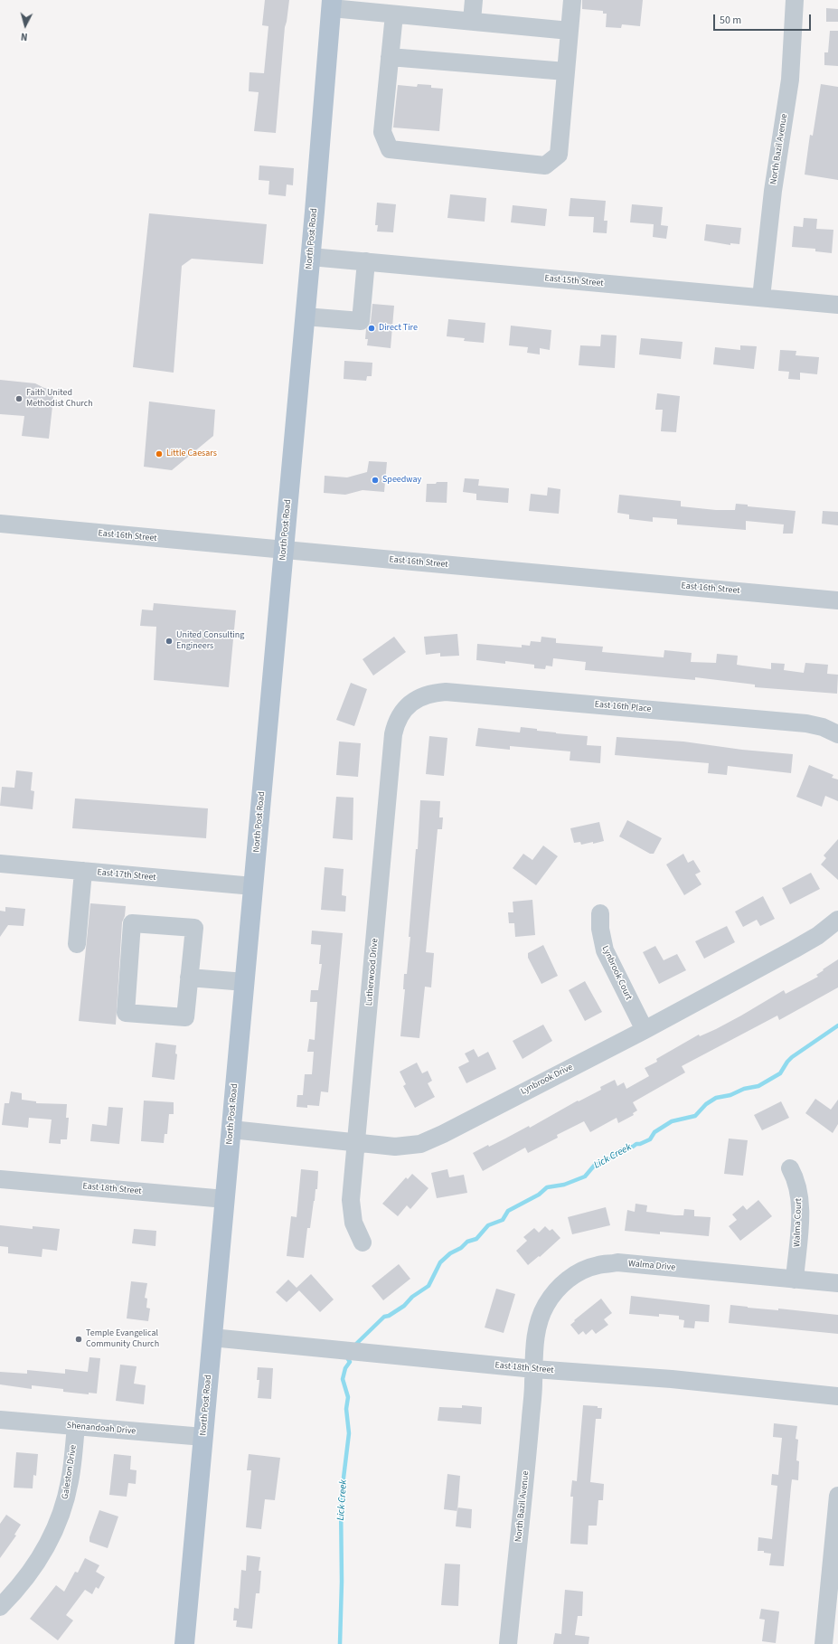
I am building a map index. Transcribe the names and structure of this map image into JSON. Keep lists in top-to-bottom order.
{
  "streets": {
    "main road": ["North Post Road"],
    "street": [
      "North Bazil Avenue",
      "East 15th Street",
      "East 16th Street",
      "East 16th Place",
      "East 17th Street",
      "Lutherwood Drive",
      "Lynbrook Court",
      "Lynbrook Drive",
      "East 18th Street",
      "Walma Court",
      "Walma Drive",
      "Shenandoah Drive",
      "Galeston Drive"
    ]
  },
  "crossings": [
    ["North Bazil Avenue", "East 15th Street"],
    ["North Bazil Avenue", "East 18th Street"],
    ["North Bazil Avenue", "Walma Drive"],
    ["North Post Road", "East 15th Street"],
    ["North Post Road", "East 16th Street"],
    ["North Post Road", "East 17th Street"],
    ["North Post Road", "Lynbrook Drive"],
    ["North Post Road", "East 18th Street"],
    ["North Post Road", "Shenandoah Drive"],
    ["East 16th Place", "Lutherwood Drive"],
    ["Lutherwood Drive", "Lynbrook Drive"],
    ["Lynbrook Court", "Lynbrook Drive"],
    ["East 18th Street", "Walma Drive"],
    ["Walma Court", "Walma Drive"],
    ["Shenandoah Drive", "Galeston Drive"]
  ],
  "water": ["Lick Creek"],
  "places": [
    "Direct Tire",
    "Faith United Methodist Church",
    "Little Caesars",
    "Speedway",
    "United Consulting Engineers",
    "Temple Evangelical Community Church"
  ],
  "scale_bar": "50 m",
  "north": "bottom"
}
